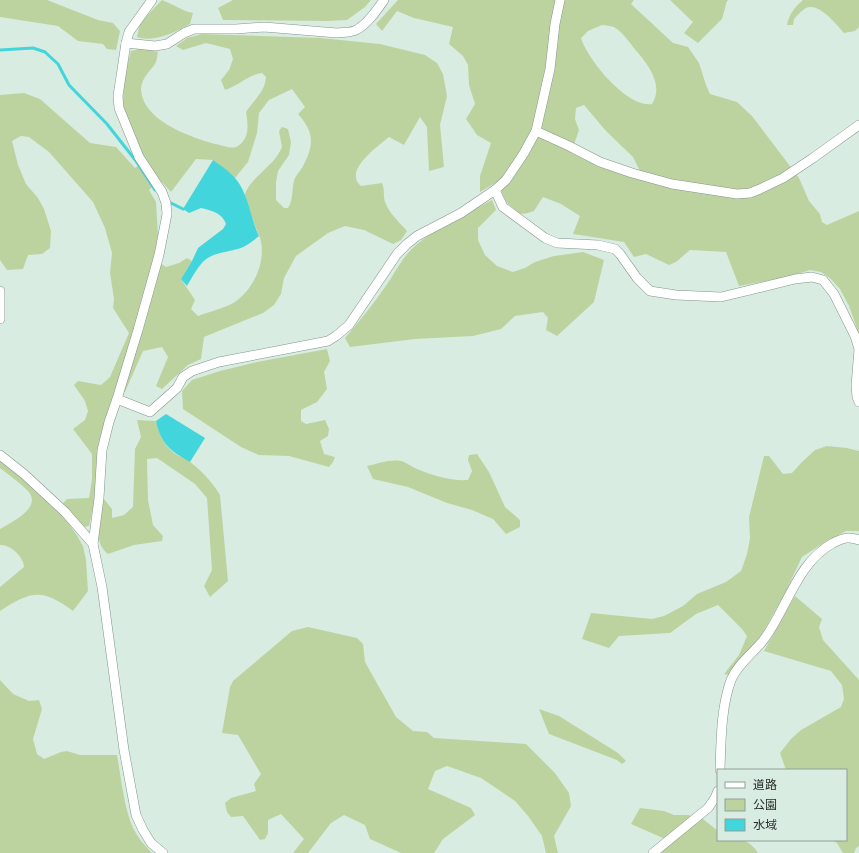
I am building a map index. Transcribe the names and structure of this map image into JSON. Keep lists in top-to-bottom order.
{
  "legend": ["道路", "公園", "水域"]
}
